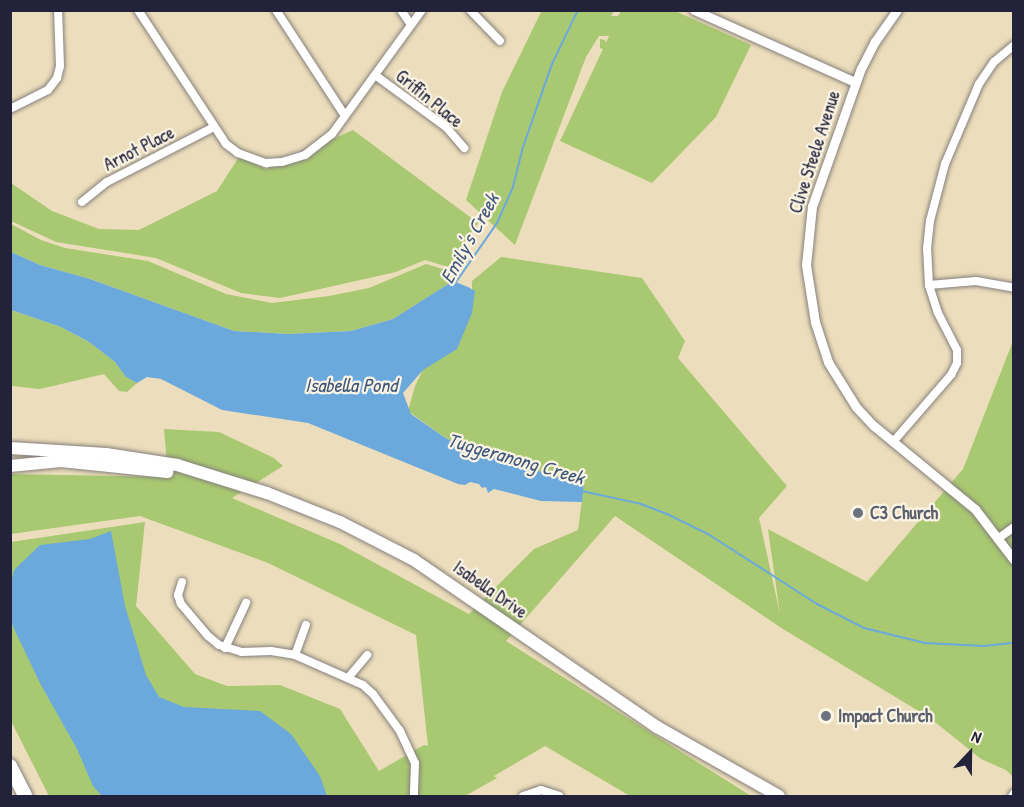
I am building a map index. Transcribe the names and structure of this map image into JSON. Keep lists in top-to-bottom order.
{
  "streets": {
    "main road": ["Isabella Drive"],
    "street": ["Griffin Place", "Arnot Place", "Clive Steele Avenue"]
  },
  "water": ["Emily's Creek", "Isabella Pond", "Tuggeranong Creek"],
  "places": ["C3 Church", "Impact Church"],
  "north": "top"
}
